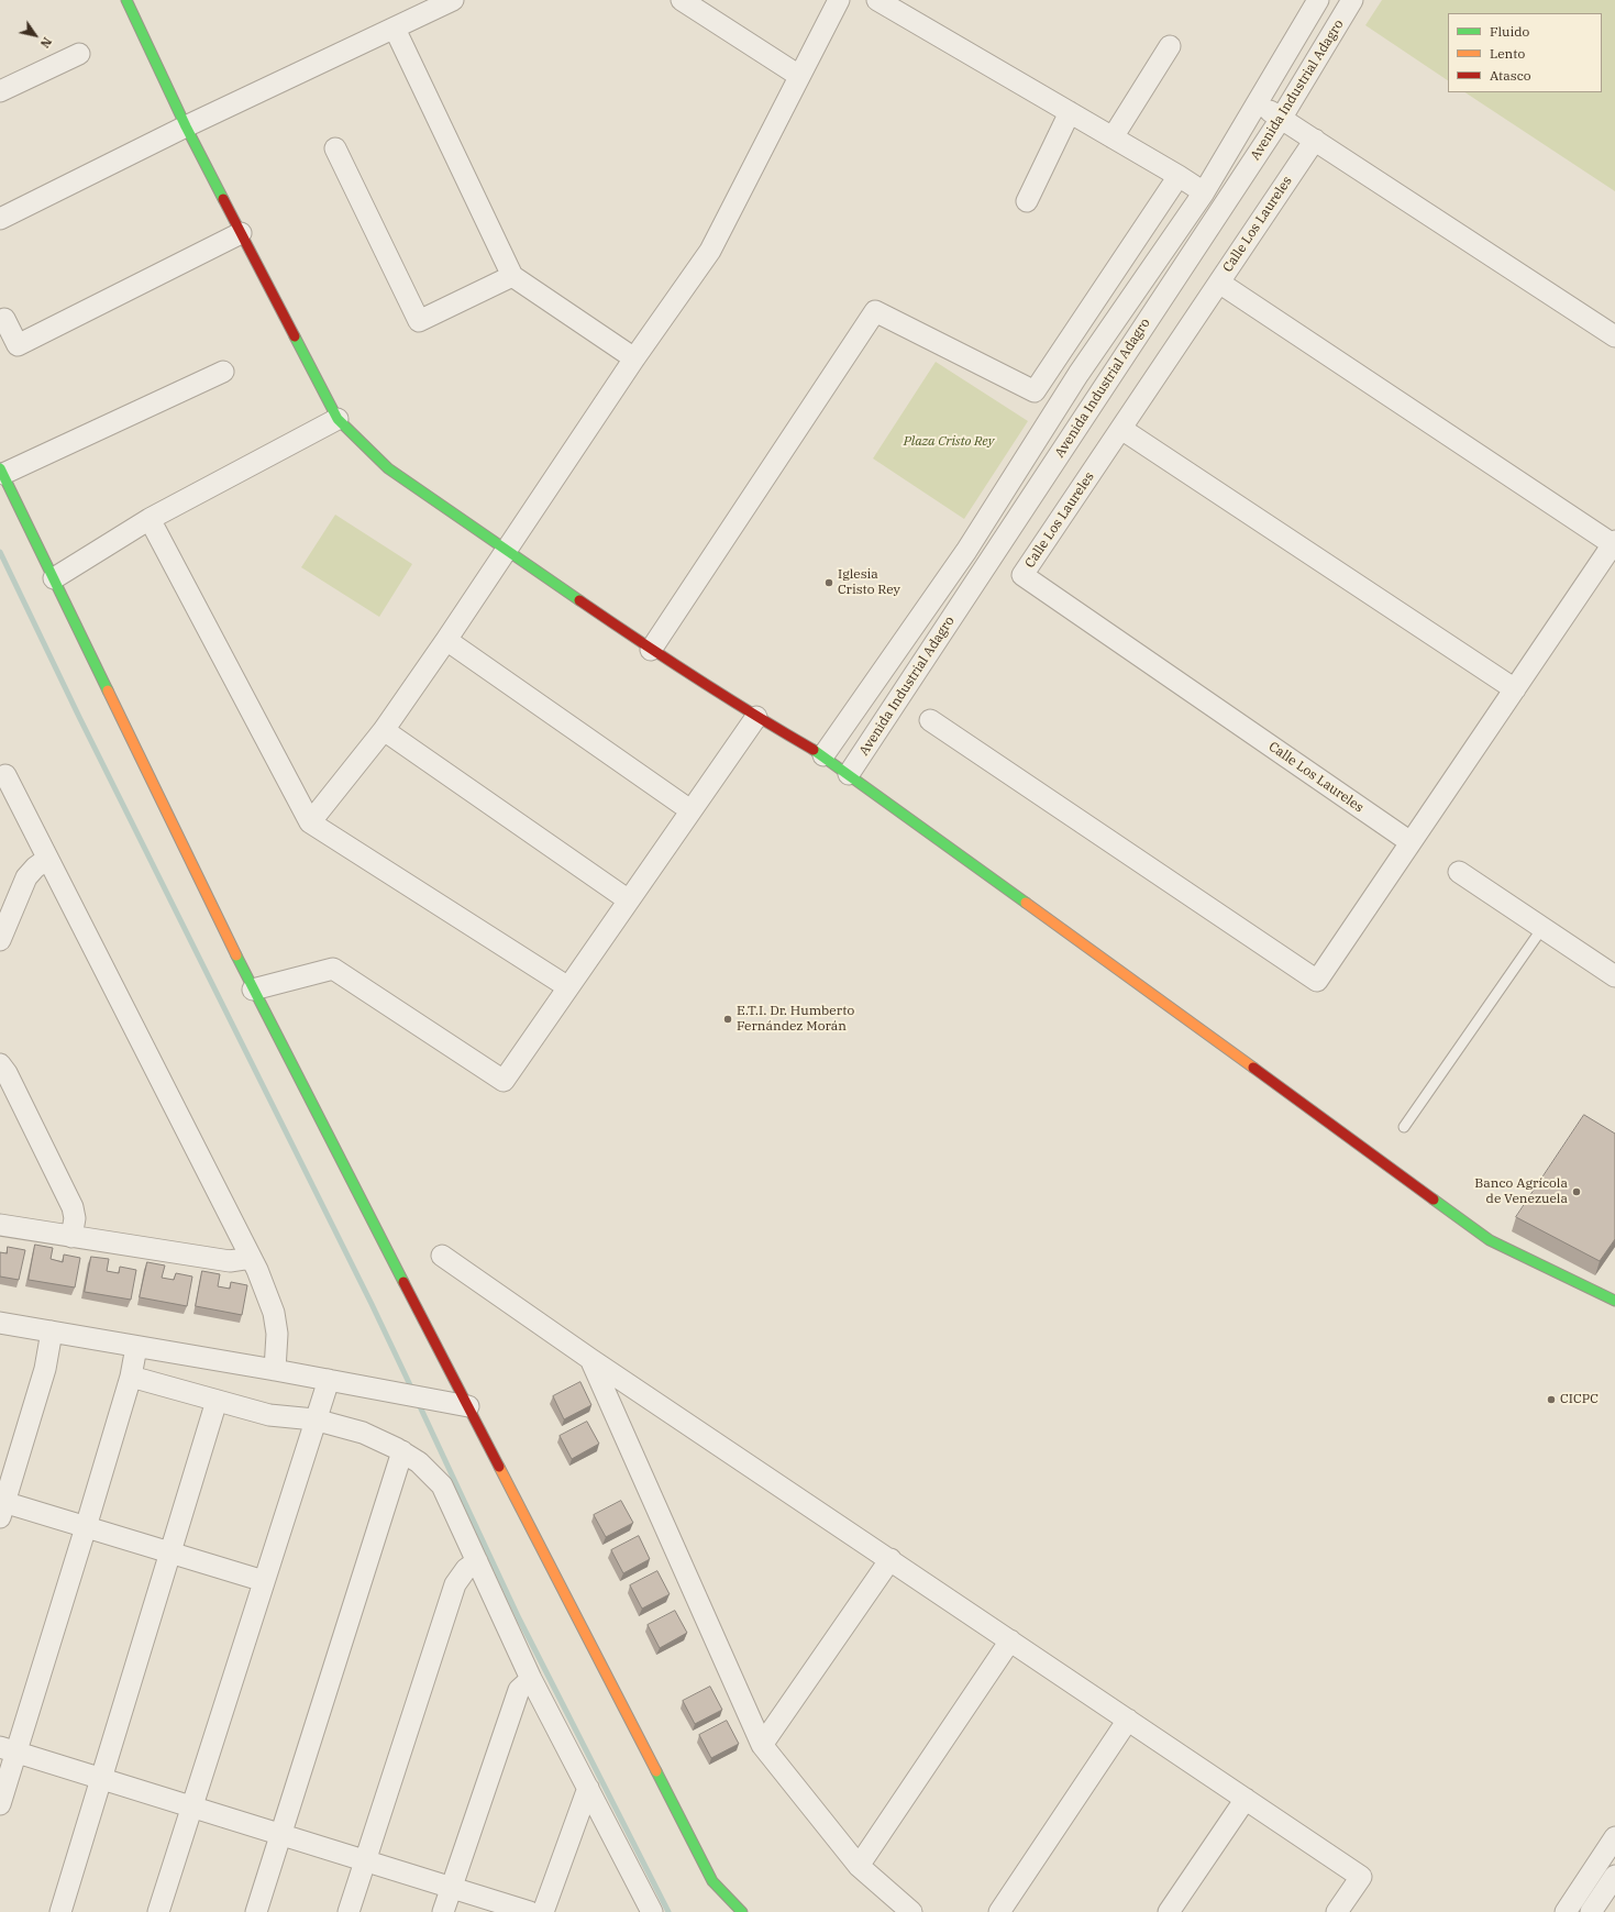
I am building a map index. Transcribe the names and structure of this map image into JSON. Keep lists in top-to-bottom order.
{
  "streets": {
    "street": ["Avenida Industrial Adagro", "Calle Los Laureles"]
  },
  "parks": ["Plaza Cristo Rey"],
  "places": [
    "Iglesia Cristo Rey",
    "E.T.I. Dr. Humberto Fernández Morán",
    "Banco Agrícola de Venezuela",
    "CICPC"
  ],
  "legend": ["Fluido", "Lento", "Atasco"],
  "north": "bottom right"
}
